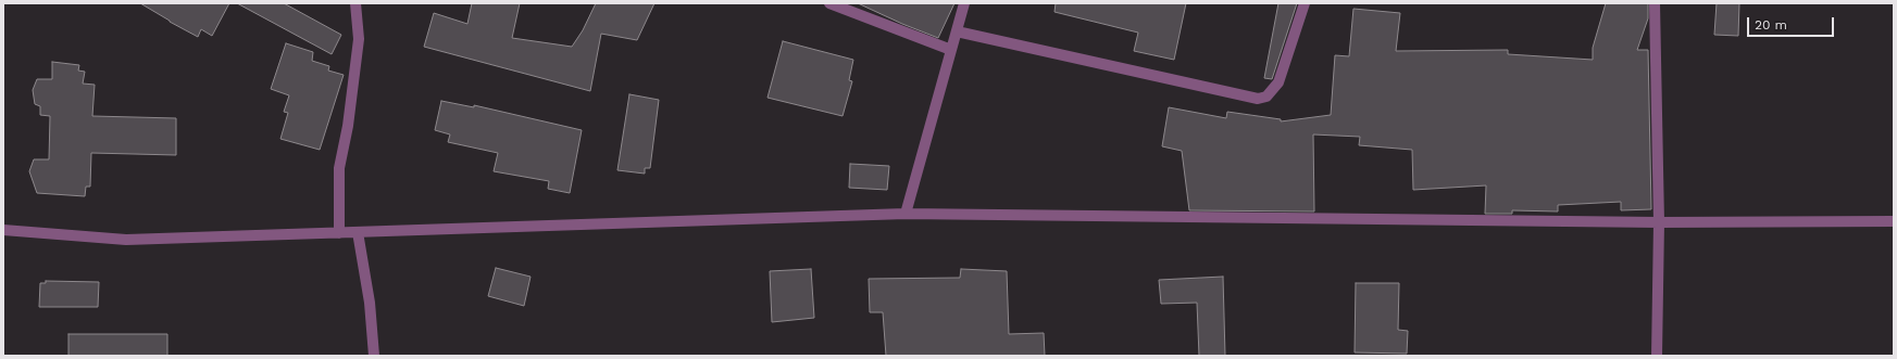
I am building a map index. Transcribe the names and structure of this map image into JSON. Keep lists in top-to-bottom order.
{
  "scale_bar": "20 m"
}
